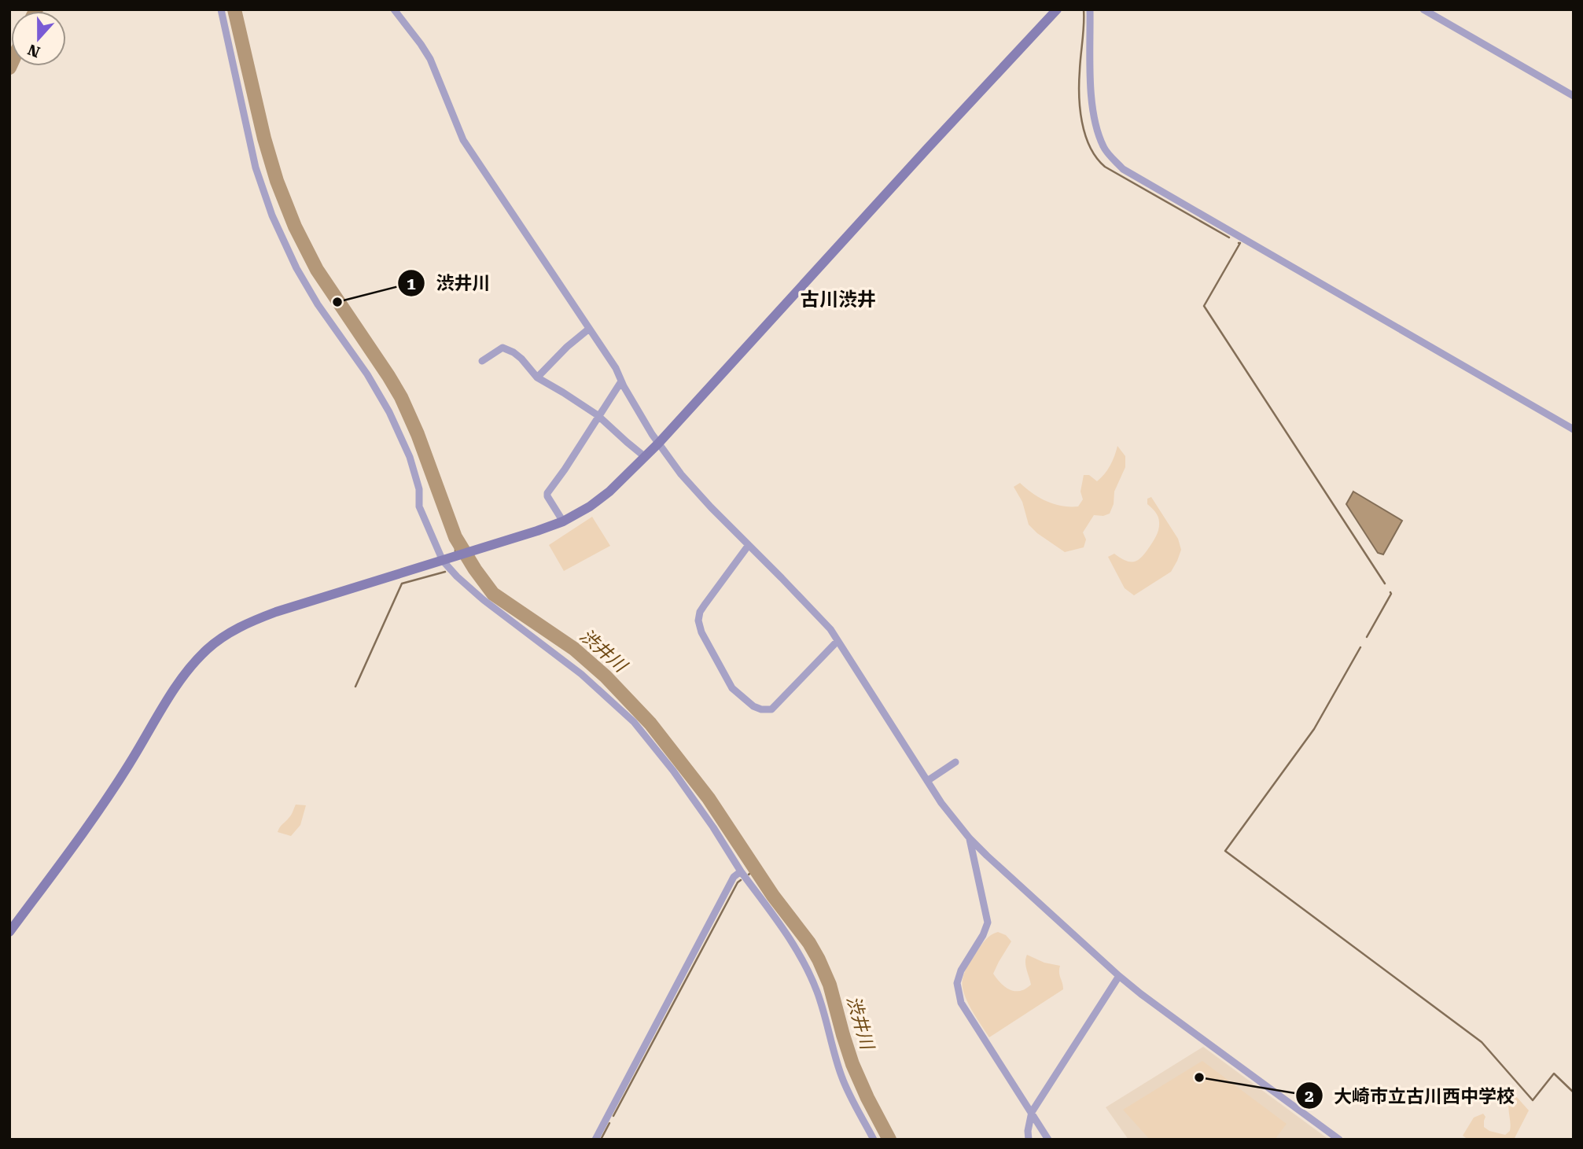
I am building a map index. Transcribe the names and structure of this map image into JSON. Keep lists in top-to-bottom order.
{
  "districts": ["古川渋井"],
  "water": ["渋井川"],
  "places": ["渋井川", "大崎市立古川西中学校"],
  "north": "bottom"
}
